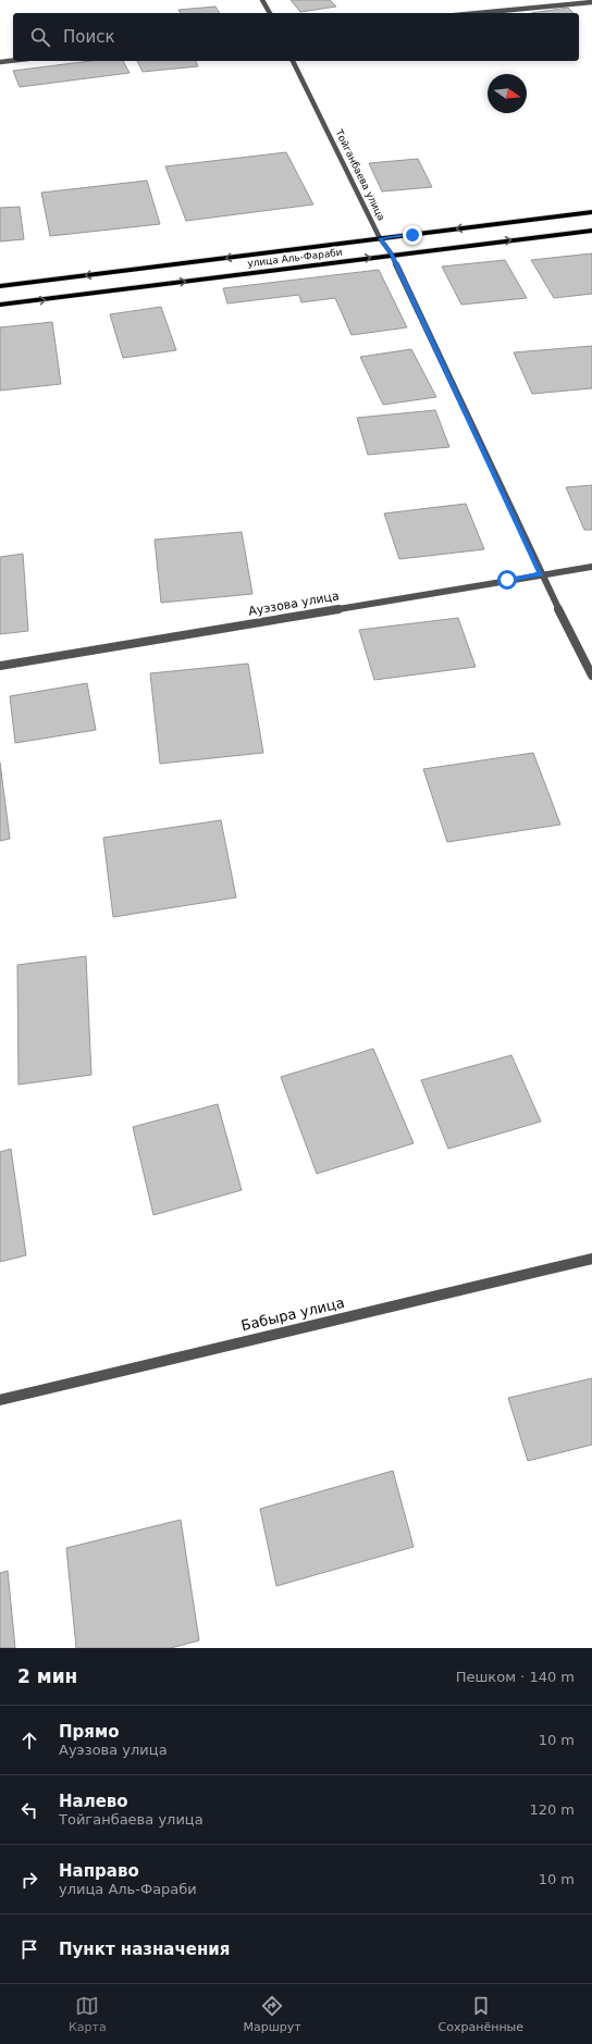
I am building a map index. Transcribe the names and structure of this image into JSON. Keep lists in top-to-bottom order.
{
  "streets": {
    "main road": ["улица Аль-Фараби"],
    "street": ["Тойганбаева улица", "Ауэзова улица", "Бабыра улица"]
  },
  "crossings": [
    ["Тойганбаева улица", "улица Аль-Фараби"],
    ["Тойганбаева улица", "Ауэзова улица"]
  ],
  "north": "right",
  "page": {
    "search": "Поиск",
    "heading": ["2 мин", "Пешком · 140 m"],
    "list": [
      ["Прямо", "Ауэзова улица", "10 m"],
      ["Налево", "Тойганбаева улица", "120 m"],
      ["Направо", "улица Аль-Фараби", "10 m"],
      "Пункт назначения"
    ],
    "nav": ["Карта", "Маршрут", "Сохранённые"]
  }
}
